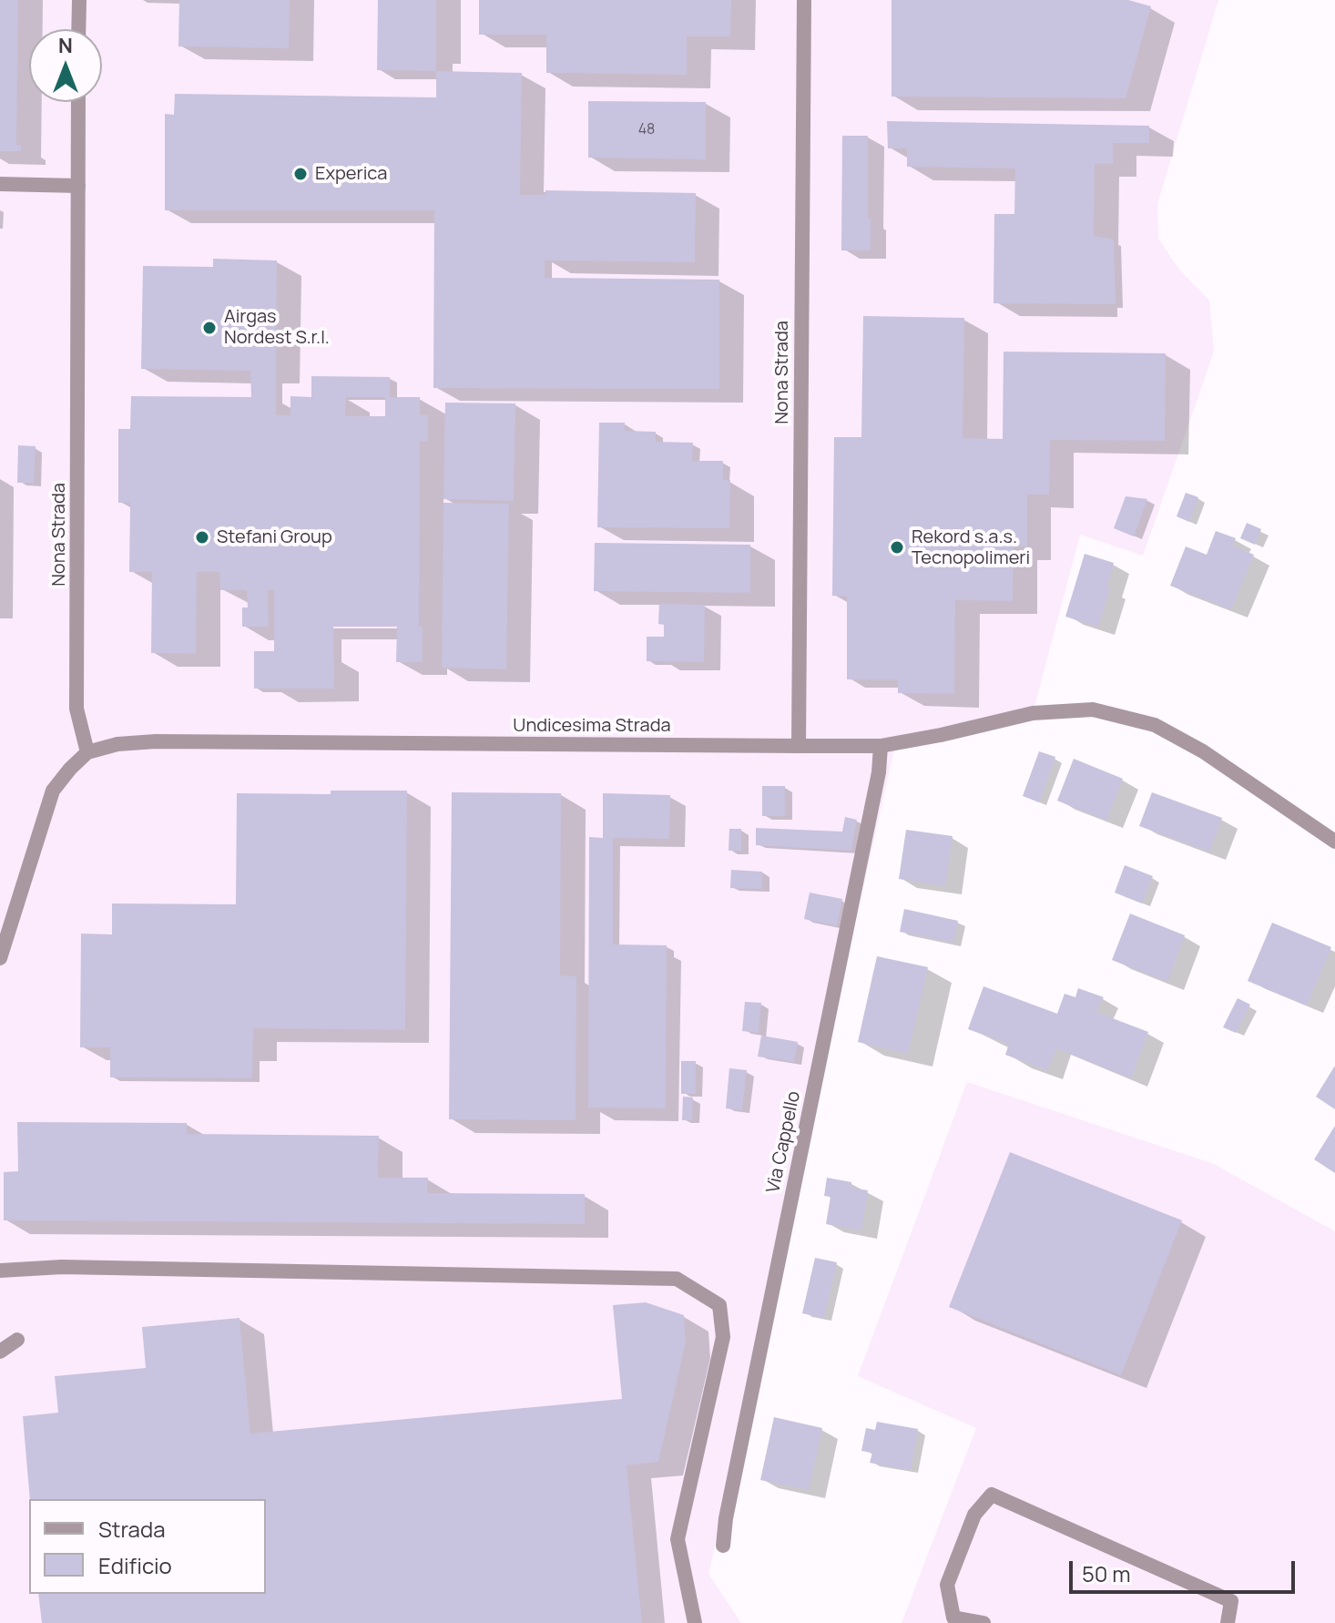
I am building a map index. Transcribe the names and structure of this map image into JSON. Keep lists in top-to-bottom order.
{
  "streets": {
    "street": ["Nona Strada", "Undicesima Strada", "Via Cappello"]
  },
  "crossings": [
    ["Nona Strada", "Undicesima Strada"],
    ["Undicesima Strada", "Via Cappello"]
  ],
  "places": [
    "Experica",
    "Airgas Nordest S.r.l.",
    "Stefani Group",
    "Rekord s.a.s. Tecnopolimeri"
  ],
  "house_numbers": ["48"],
  "legend": ["Strada", "Edificio"],
  "scale_bar": "50 m",
  "north": "top"
}
